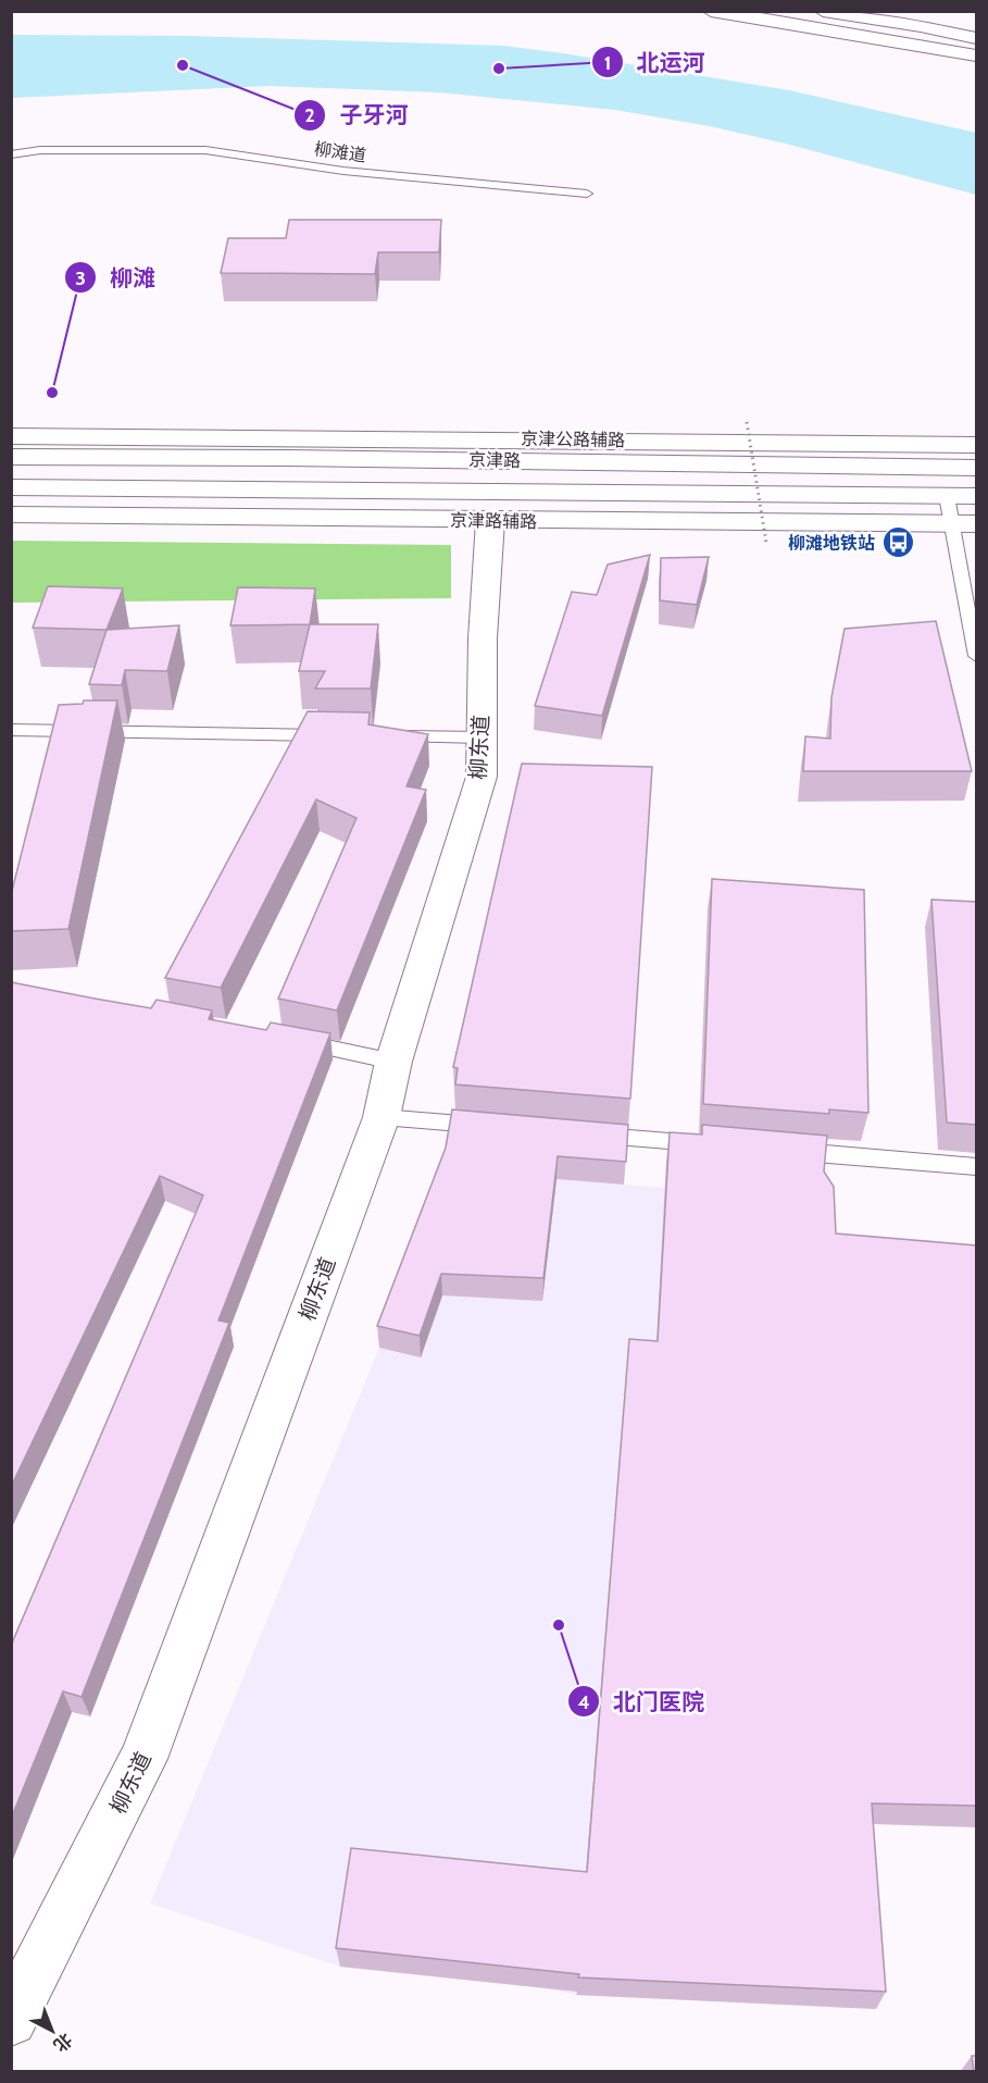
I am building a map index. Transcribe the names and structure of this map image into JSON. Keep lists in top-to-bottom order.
{
  "streets": {
    "main road": [
      "京津公路辅路",
      "京津路",
      "京津路辅路",
      "柳东道"
    ],
    "lane": ["柳滩道"]
  },
  "crossings": [
    ["京津路", "京津路辅路"],
    ["京津路辅路", "柳东道"]
  ],
  "places": {
    "other": [
      "子牙河",
      "北运河",
      "柳滩",
      "北门医院"
    ],
    "bus stop": ["柳滩地铁站"]
  },
  "north": "bottom right"
}
